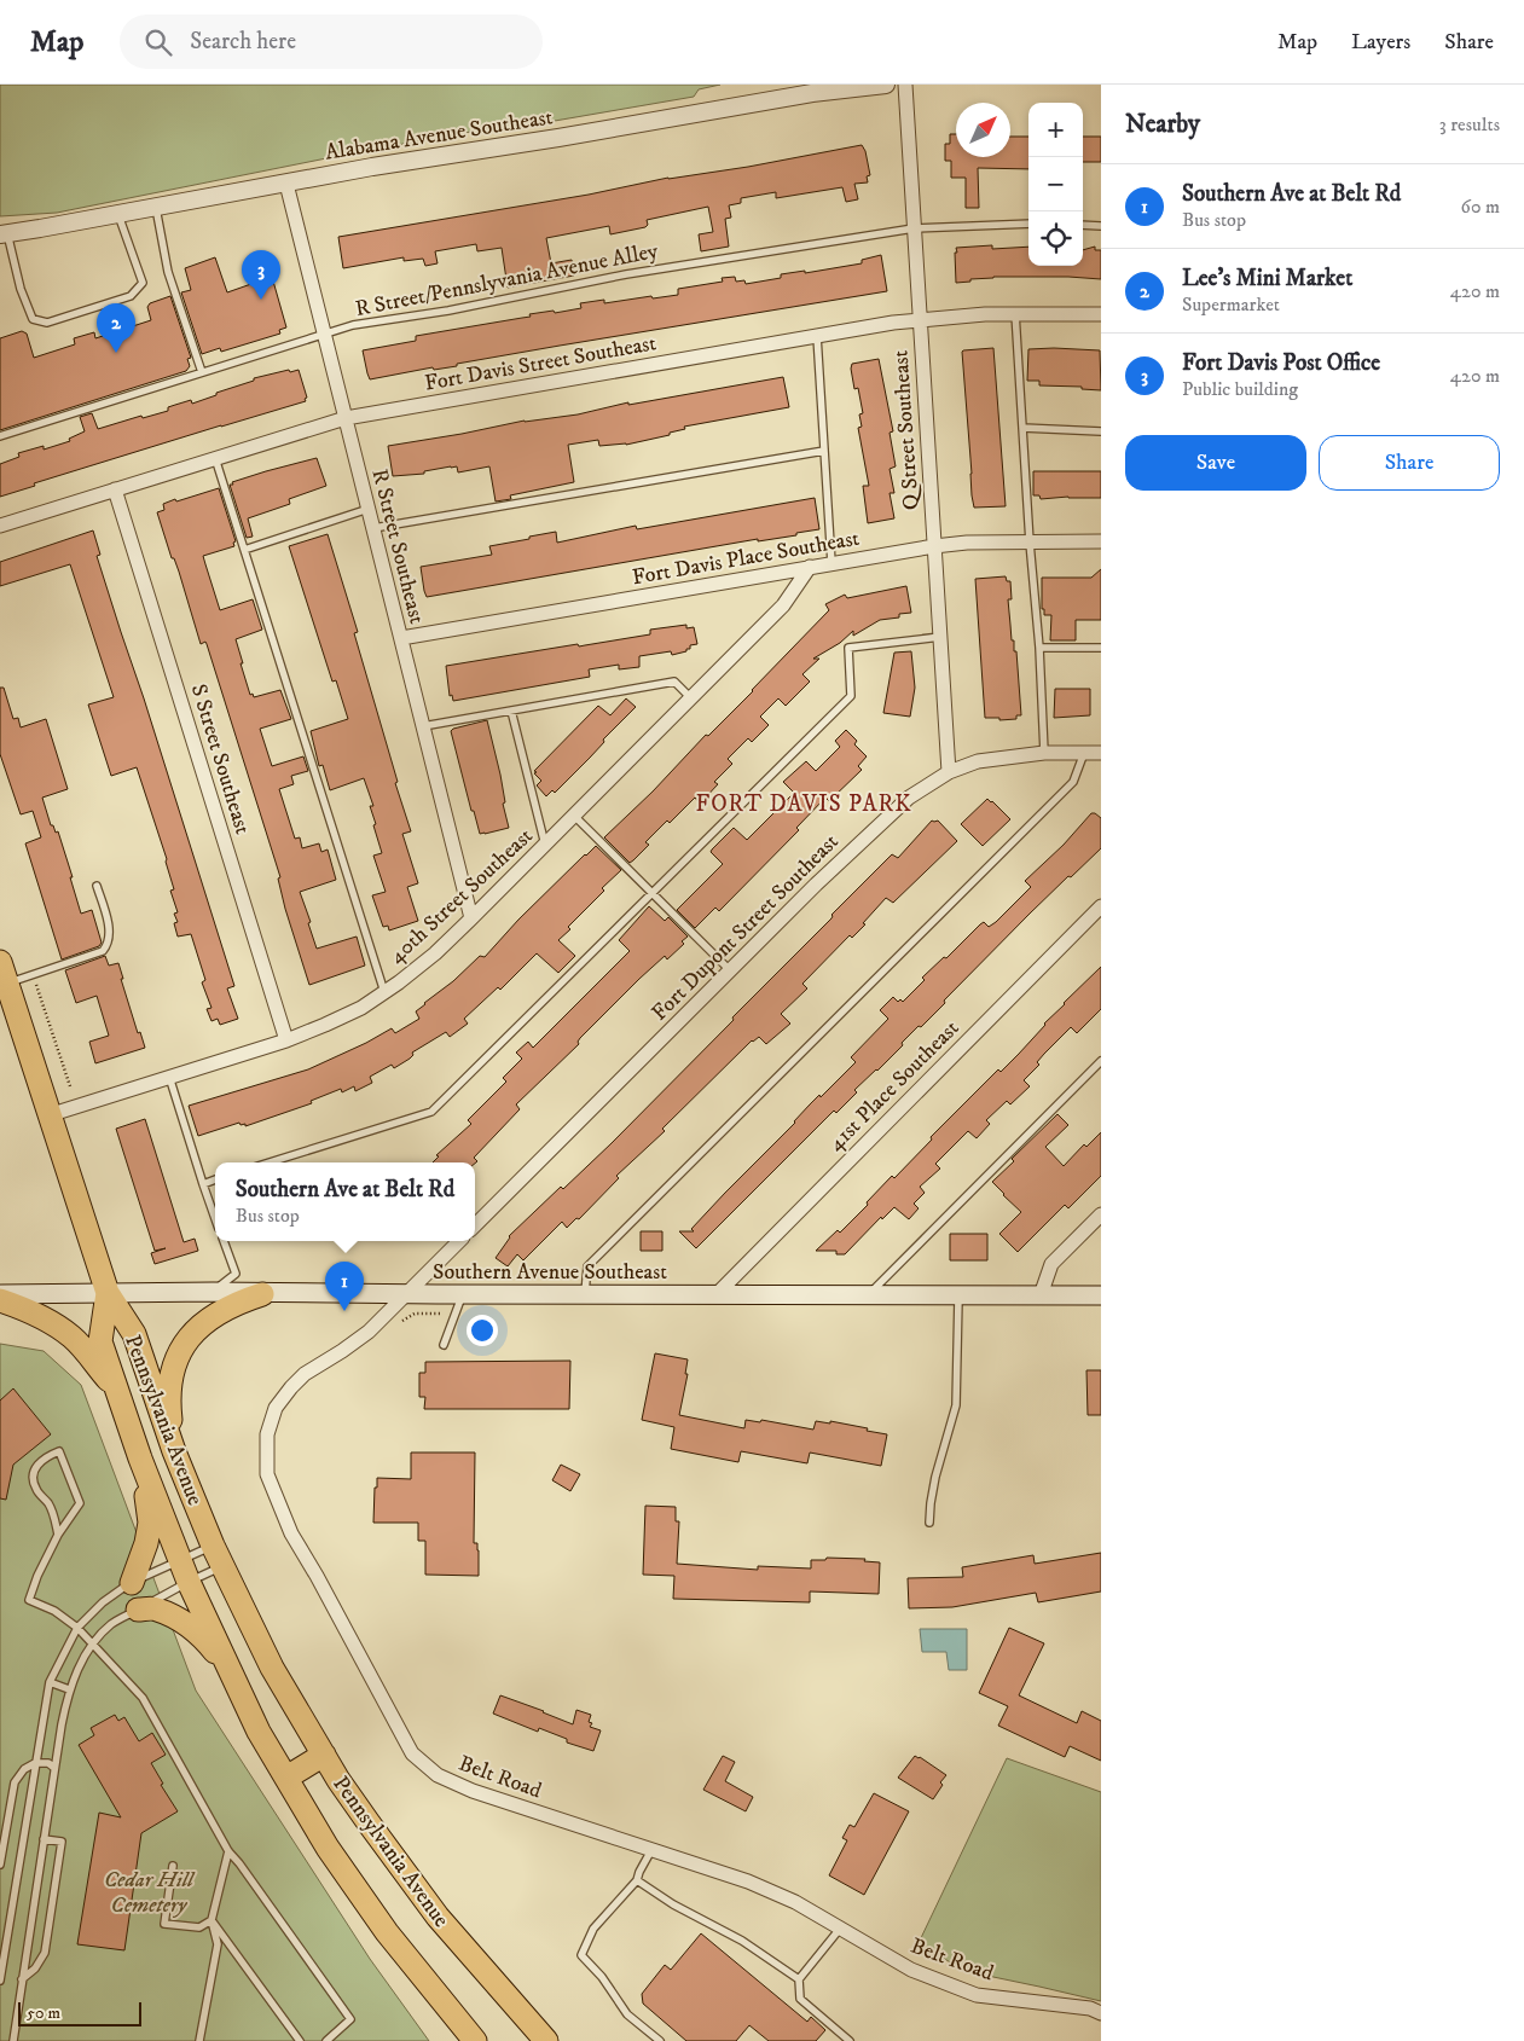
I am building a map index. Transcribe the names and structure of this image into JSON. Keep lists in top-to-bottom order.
{
  "streets": {
    "highway": ["Pennsylvania Avenue"],
    "main road": ["Southern Avenue Southeast"],
    "street": [
      "Alabama Avenue Southeast",
      "Fort Davis Street Southeast",
      "Q Street Southeast",
      "R Street Southeast",
      "Fort Davis Place Southeast",
      "S Street Southeast",
      "40th Street Southeast",
      "Fort Dupont Street Southeast",
      "41st Place Southeast",
      "Belt Road"
    ],
    "lane": ["R Street/Pennslyvania Avenue Alley"]
  },
  "crossings": [
    ["Alabama Avenue Southeast", "R Street Southeast"],
    ["R Street/Pennslyvania Avenue Alley", "Q Street Southeast"],
    ["R Street/Pennslyvania Avenue Alley", "R Street Southeast"],
    ["Fort Davis Street Southeast", "Q Street Southeast"],
    ["Fort Davis Street Southeast", "R Street Southeast"],
    ["Fort Davis Street Southeast", "S Street Southeast"],
    ["Q Street Southeast", "Fort Davis Place Southeast"],
    ["Q Street Southeast", "Fort Dupont Street Southeast"],
    ["R Street Southeast", "Fort Davis Place Southeast"],
    ["R Street Southeast", "40th Street Southeast"],
    ["Fort Davis Place Southeast", "40th Street Southeast"],
    ["S Street Southeast", "40th Street Southeast"],
    ["41st Place Southeast", "Southern Avenue Southeast"],
    ["Southern Avenue Southeast", "Pennsylvania Avenue"],
    ["Southern Avenue Southeast", "Belt Road"]
  ],
  "districts": ["FORT DAVIS PARK"],
  "parks": ["Cedar Hill Cemetery"],
  "scale_bar": "50 m",
  "north": "top right",
  "page": {
    "header": "Map",
    "search": "Search here",
    "nav": ["Map", "Layers", "Share"],
    "heading": ["Nearby", "3 results"],
    "map_buttons": ["+", "−"],
    "list": [
      {
        "mark": "1",
        "name": "Southern Ave at Belt Rd",
        "note": "Bus stop",
        "value": "60 m"
      },
      {
        "mark": "2",
        "name": "Lee's Mini Market",
        "note": "Supermarket",
        "value": "420 m"
      },
      {
        "mark": "3",
        "name": "Fort Davis Post Office",
        "note": "Public building",
        "value": "420 m"
      }
    ],
    "pins": ["3", "2", "1"],
    "buttons": ["Save", "Share"],
    "popup": ["Southern Ave at Belt Rd", "Bus stop"],
    "scale": "50 m"
  }
}
